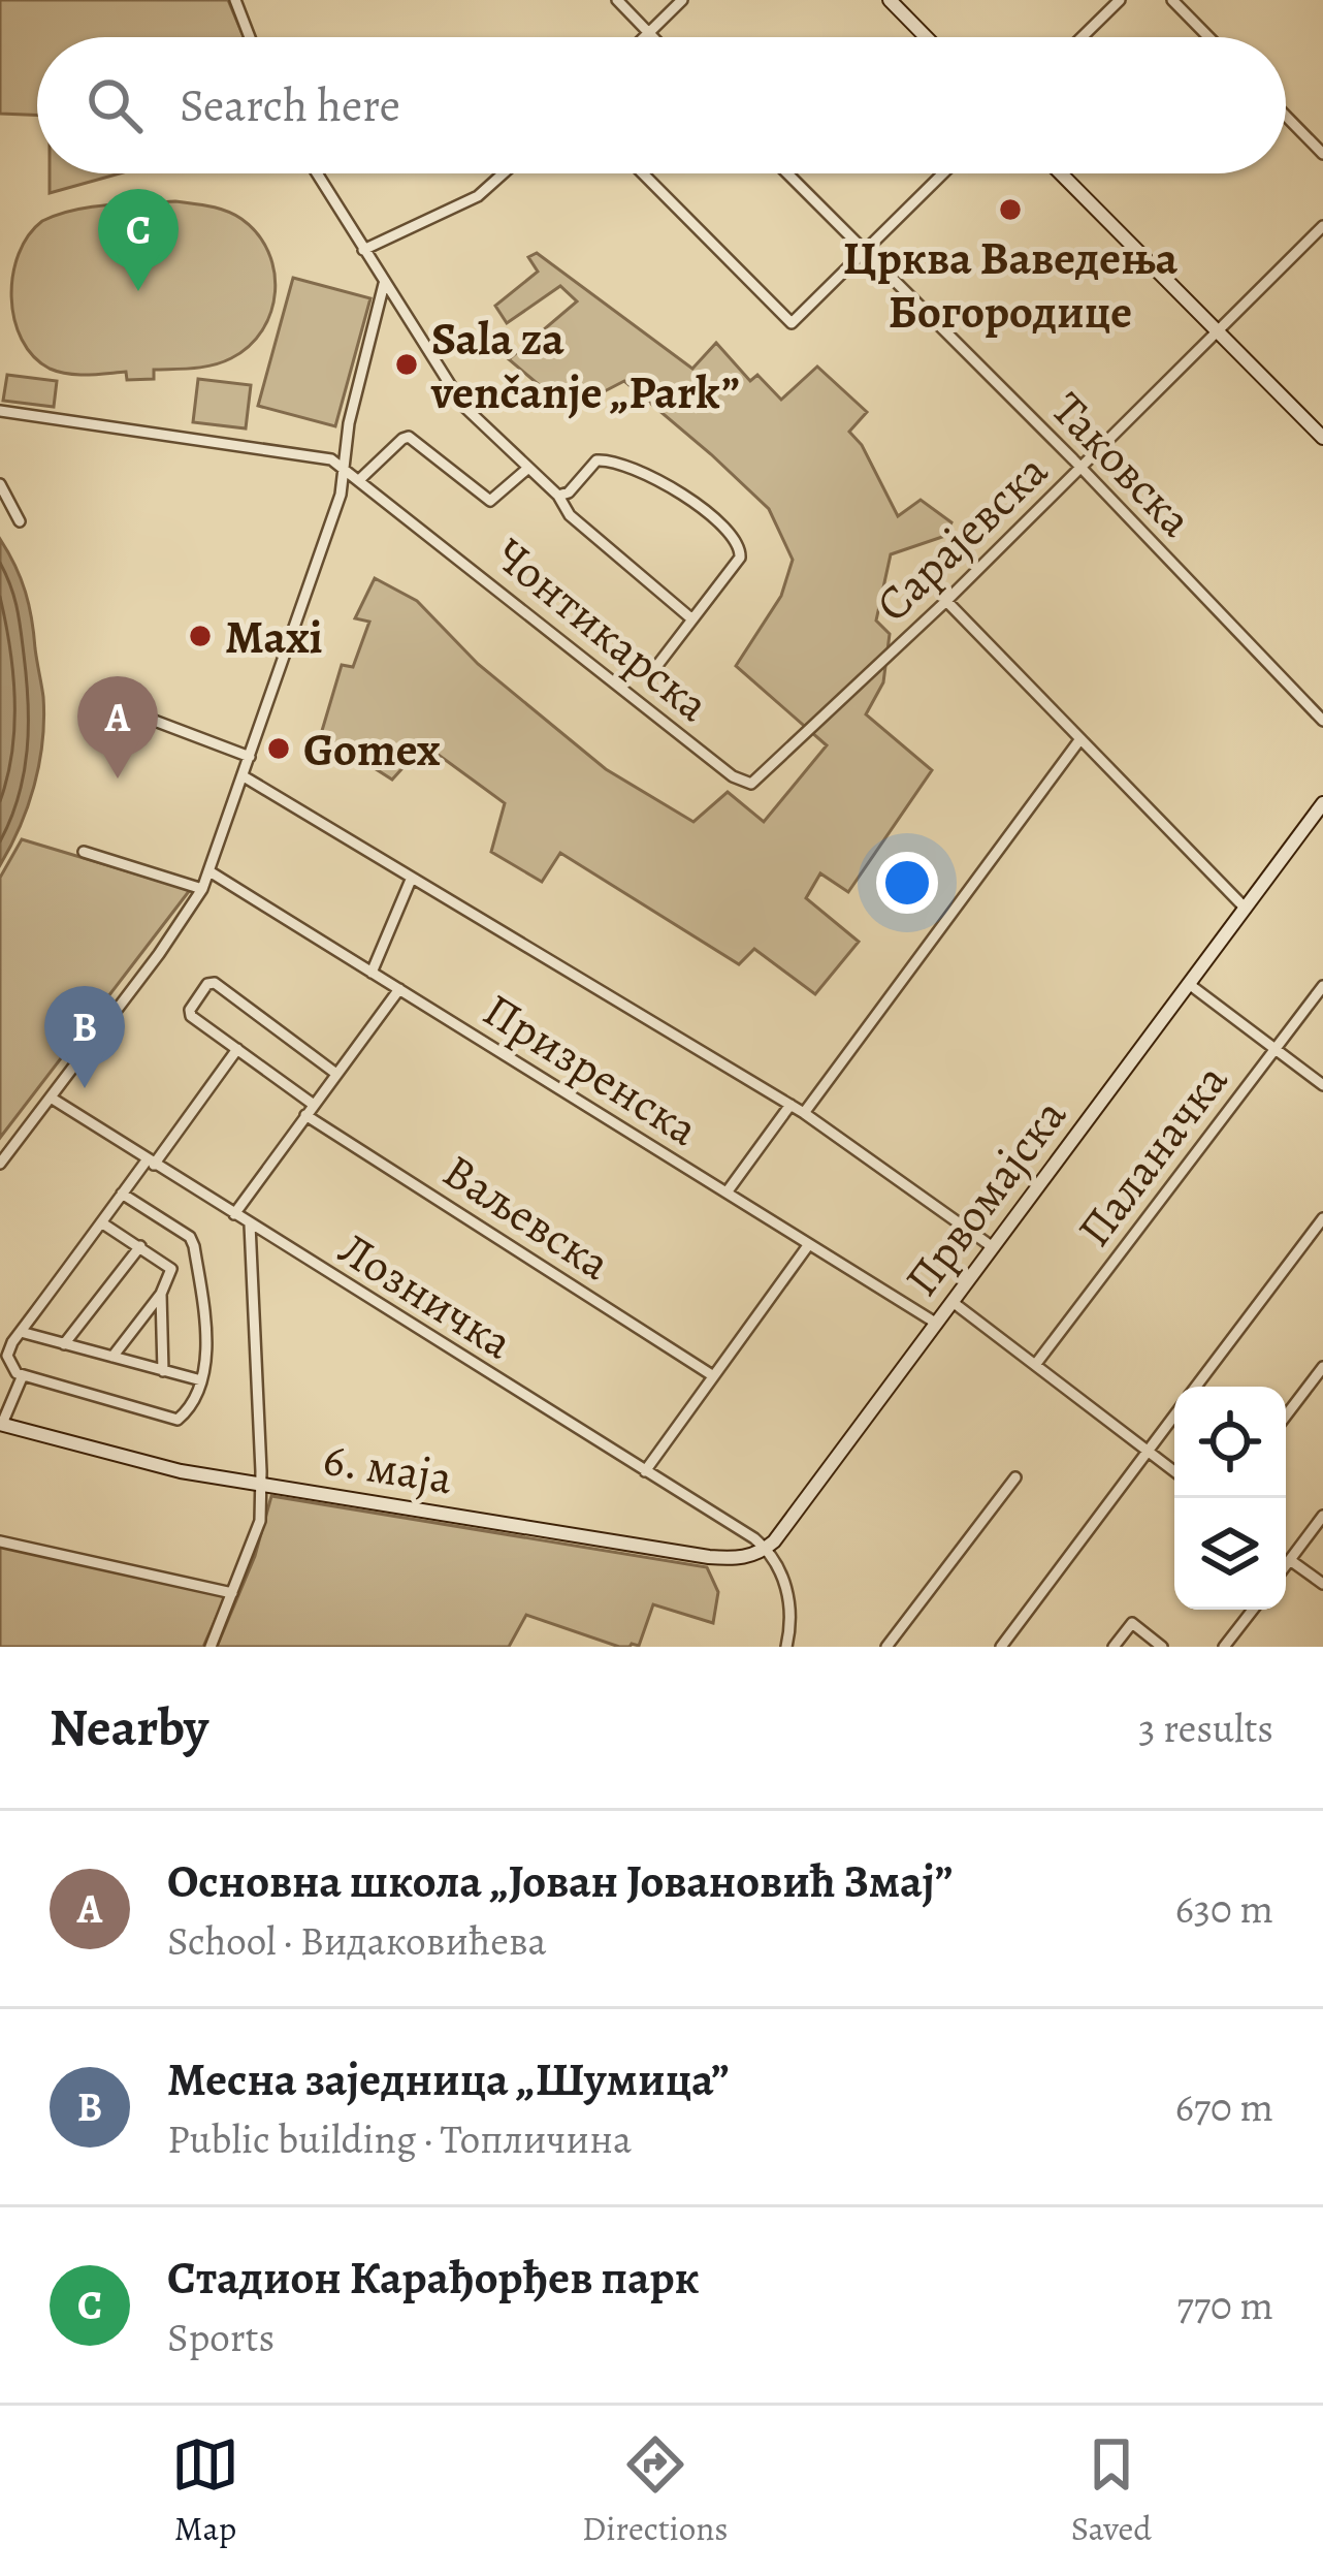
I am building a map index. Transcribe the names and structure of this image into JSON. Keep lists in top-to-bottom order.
{
  "streets": {
    "street": [
      "Таковска",
      "Сарајевска",
      "Чонтикарска",
      "Призренска",
      "Паланачка",
      "Првомајска",
      "Ваљевска",
      "Лозничка",
      "6. маја"
    ]
  },
  "crossings": [
    ["Таковска", "Сарајевска"],
    ["Сарајевска", "Чонтикарска"],
    ["Призренска", "Првомајска"],
    ["Првомајска", "Лозничка"],
    ["Првомајска", "6. маја"],
    ["Лозничка", "6. маја"]
  ],
  "places": [
    "Црква Ваведења Богородице",
    "Sala za venčanje „Park”",
    "Maxi",
    "Gomex"
  ],
  "page": {
    "search": "Search here",
    "pins": ["C", "A", "B"],
    "heading": ["Nearby", "3 results"],
    "list": [
      {
        "mark": "A",
        "name": "Основна школа „Јован Јовановић Змај”",
        "note": "School · Видаковићева",
        "value": "630 m"
      },
      {
        "mark": "B",
        "name": "Месна заједница „Шумица”",
        "note": "Public building · Топличина",
        "value": "670 m"
      },
      {
        "mark": "C",
        "name": "Стадион Карађорђев парк",
        "note": "Sports",
        "value": "770 m"
      }
    ],
    "nav": ["Map", "Directions", "Saved"]
  }
}
